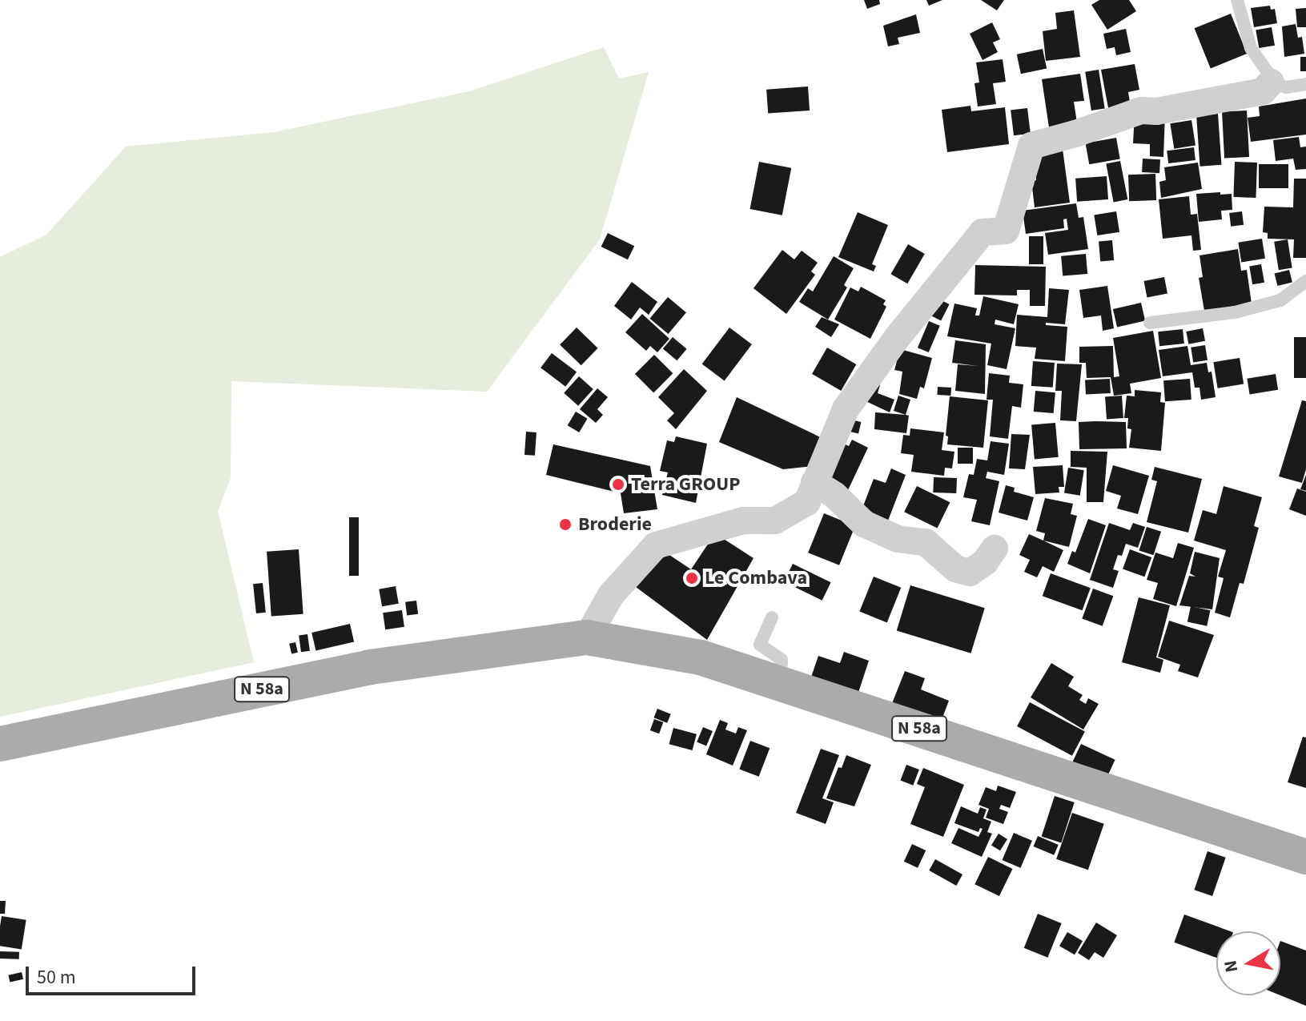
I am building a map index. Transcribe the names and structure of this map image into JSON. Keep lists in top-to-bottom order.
{
  "streets": {
    "main road": ["N 58a"]
  },
  "places": ["Terra GROUP", "Broderie", "Le Combava"],
  "scale_bar": "50 m",
  "north": "left"
}
